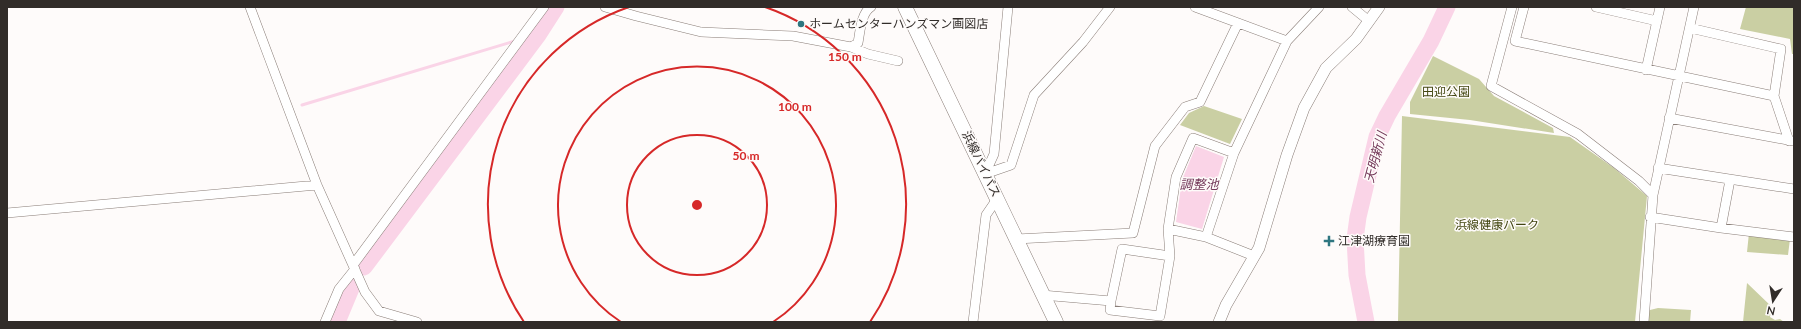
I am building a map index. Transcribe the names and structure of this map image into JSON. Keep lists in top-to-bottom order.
{
  "streets": {
    "highway": ["浜線バイパス"]
  },
  "water": ["天明新川", "調整池"],
  "parks": ["田迎公園", "浜線健康パーク"],
  "places": {
    "other": ["ホームセンターハンズマン画図店"],
    "health": ["江津湖療育園"]
  },
  "north": "bottom",
  "rings": ["150 m", "100 m", "50 m"]
}
